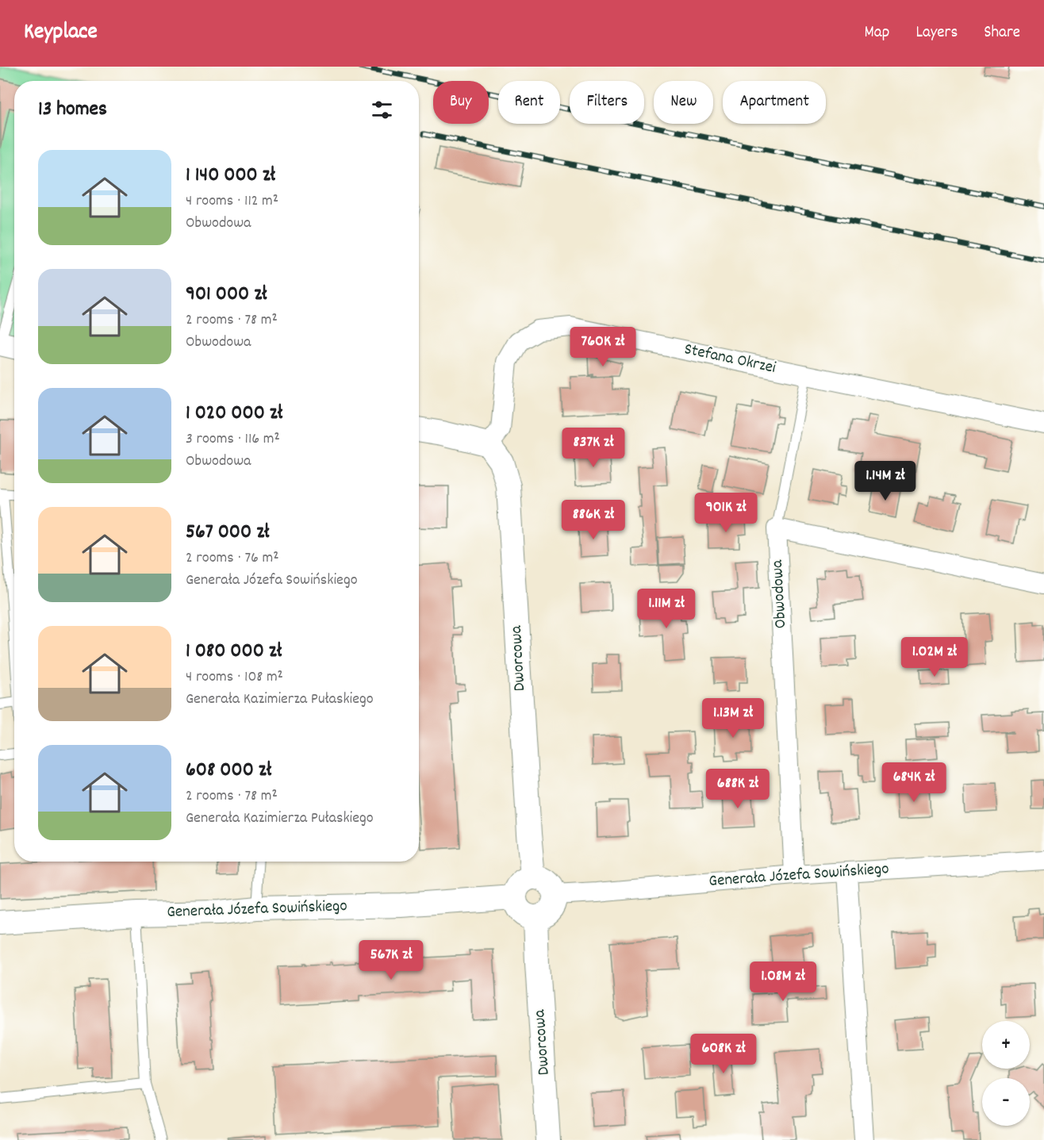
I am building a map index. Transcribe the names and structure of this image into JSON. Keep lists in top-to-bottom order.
{
  "streets": {
    "street": [
      "Stefana Okrzei",
      "Obwodowa",
      "Dworcowa",
      "Generała Józefa Sowińskiego"
    ]
  },
  "crossings": [
    ["Stefana Okrzei", "Dworcowa"],
    ["Obwodowa", "Generała Józefa Sowińskiego"],
    ["Dworcowa", "Generała Józefa Sowińskiego"]
  ],
  "page": {
    "header": "Keyplace",
    "nav": ["Map", "Layers", "Share"],
    "chip": [
      "Buy",
      "Rent",
      "Filters",
      "New",
      "Apartment"
    ],
    "heading": "13 homes",
    "list": [
      {
        "name": "1 140 000 zł",
        "note": "4 rooms · 112 m² · Obwodowa"
      },
      {
        "name": "901 000 zł",
        "note": "2 rooms · 78 m² · Obwodowa"
      },
      {
        "name": "1 020 000 zł",
        "note": "3 rooms · 116 m² · Obwodowa"
      },
      {
        "name": "567 000 zł",
        "note": "2 rooms · 76 m² · Generała Józefa Sowińskiego"
      },
      {
        "name": "1 080 000 zł",
        "note": "4 rooms · 108 m² · Generała Kazimierza Pułaskiego"
      },
      {
        "name": "608 000 zł",
        "note": "2 rooms · 78 m² · Generała Kazimierza Pułaskiego"
      }
    ],
    "price": [
      "760K zł",
      "837K zł",
      "1.14M zł",
      "901K zł",
      "886K zł",
      "1.11M zł",
      "1.02M zł",
      "1.13M zł",
      "684K zł",
      "688K zł",
      "567K zł",
      "1.08M zł",
      "608K zł"
    ],
    "map_buttons": ["+", "−"]
  }
}
